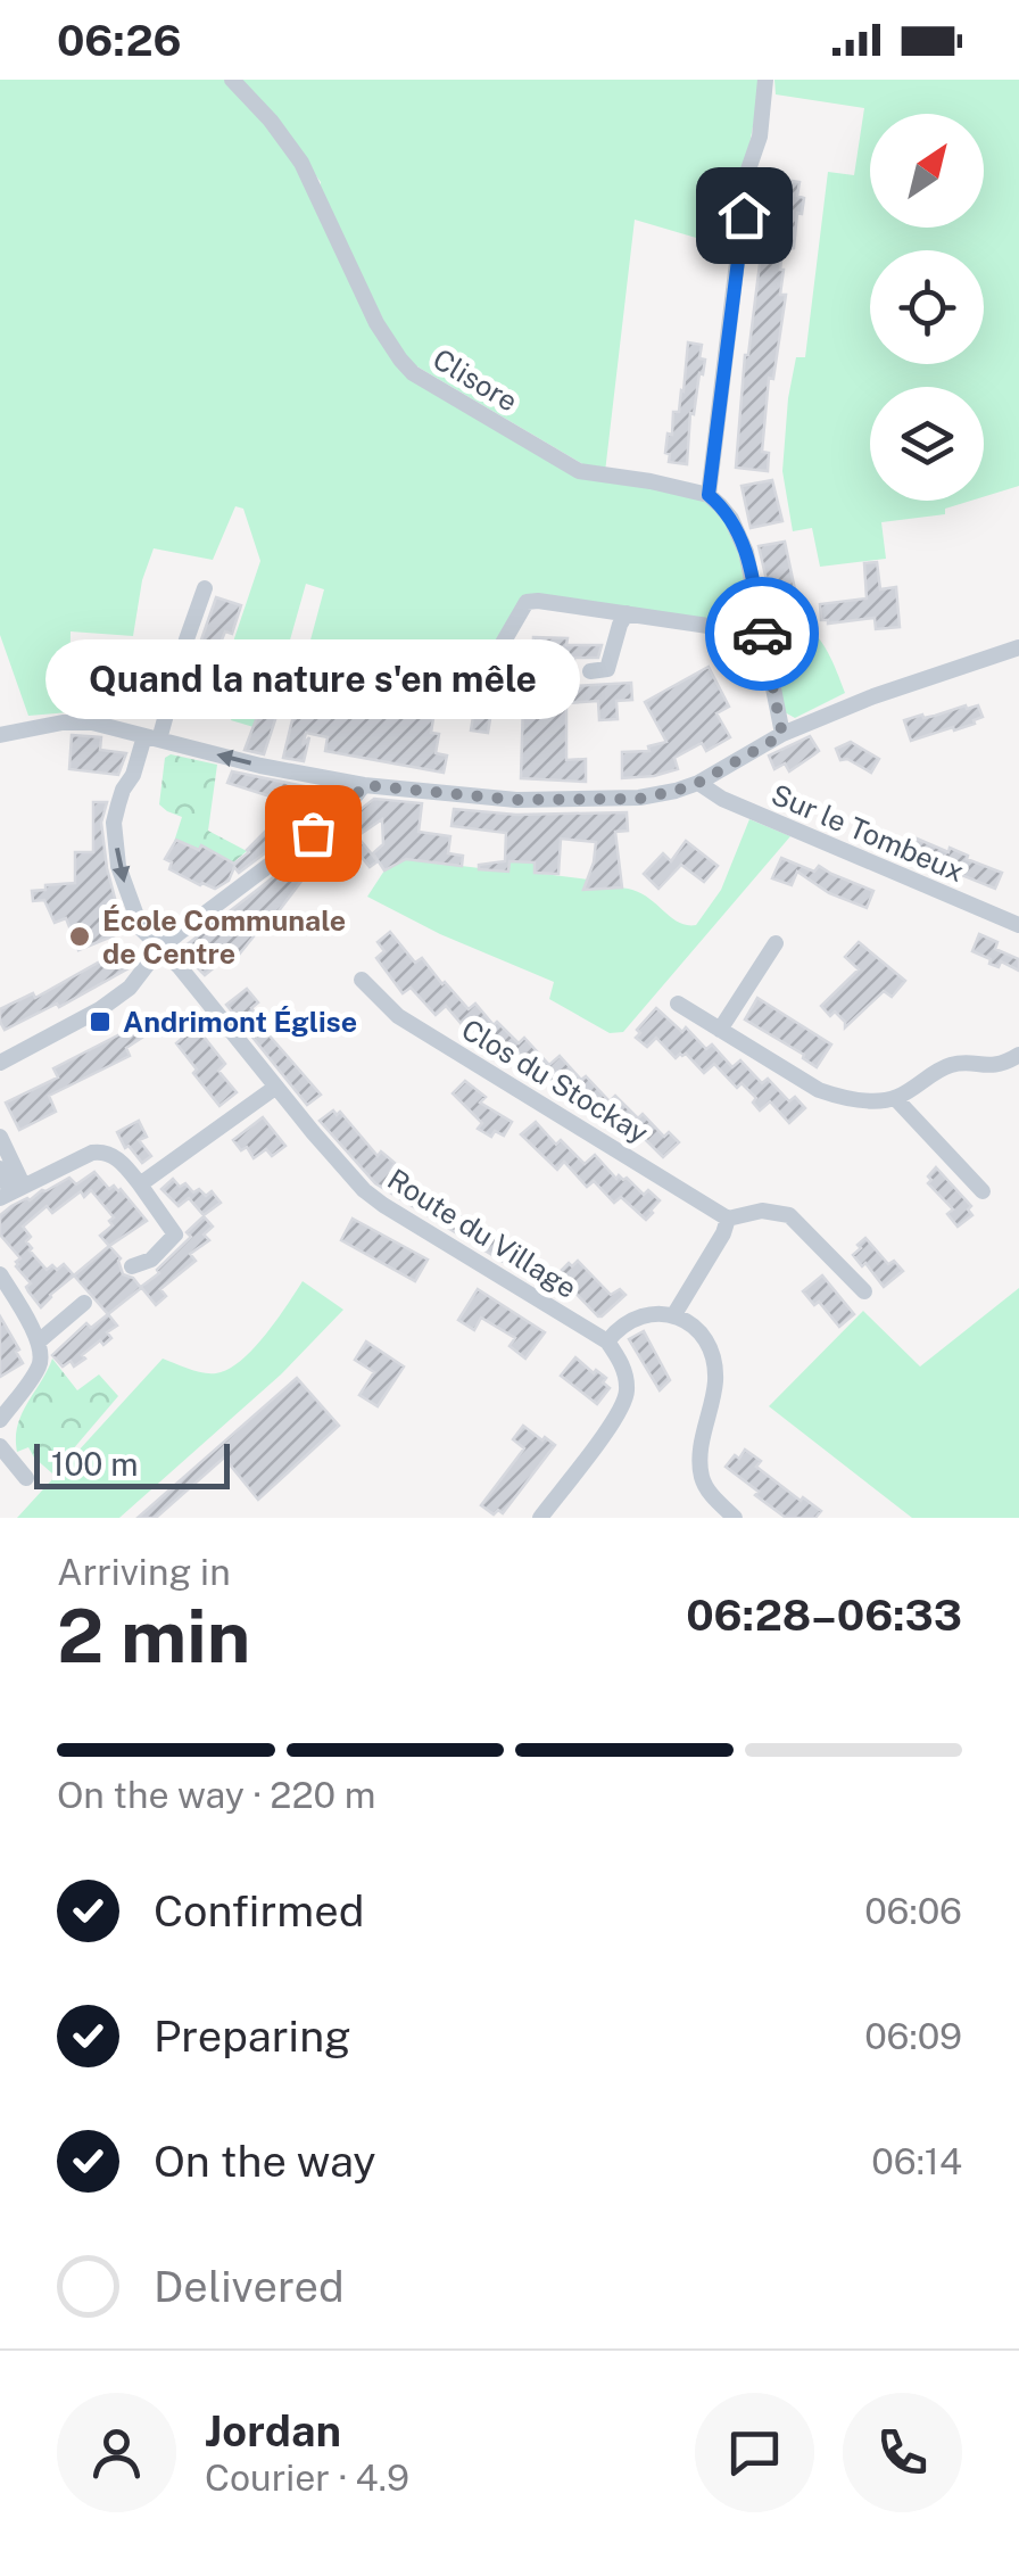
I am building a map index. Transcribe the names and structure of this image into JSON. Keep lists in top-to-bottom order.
{
  "streets": {
    "street": [
      "Clisore",
      "Sur le Tombeux",
      "Clos du Stockay",
      "Route du Village"
    ]
  },
  "places": {
    "other": ["Quand la nature s'en mêle", "École Communale de Centre"],
    "transit": ["Andrimont Église"]
  },
  "scale_bar": "100 m",
  "north": "top right",
  "page": {
    "status": "06:26",
    "bubble": "Quand la nature s'en mêle",
    "scale": "100 m",
    "heading": ["2 min", "Arriving in", "06:28–06:33"],
    "panel": ["Jordan", "Courier · 4.9"],
    "bar": "On the way · 220 m",
    "list": [
      ["Confirmed", "06:06"],
      ["Preparing", "06:09"],
      ["On the way", "06:14"],
      "Delivered"
    ]
  }
}
